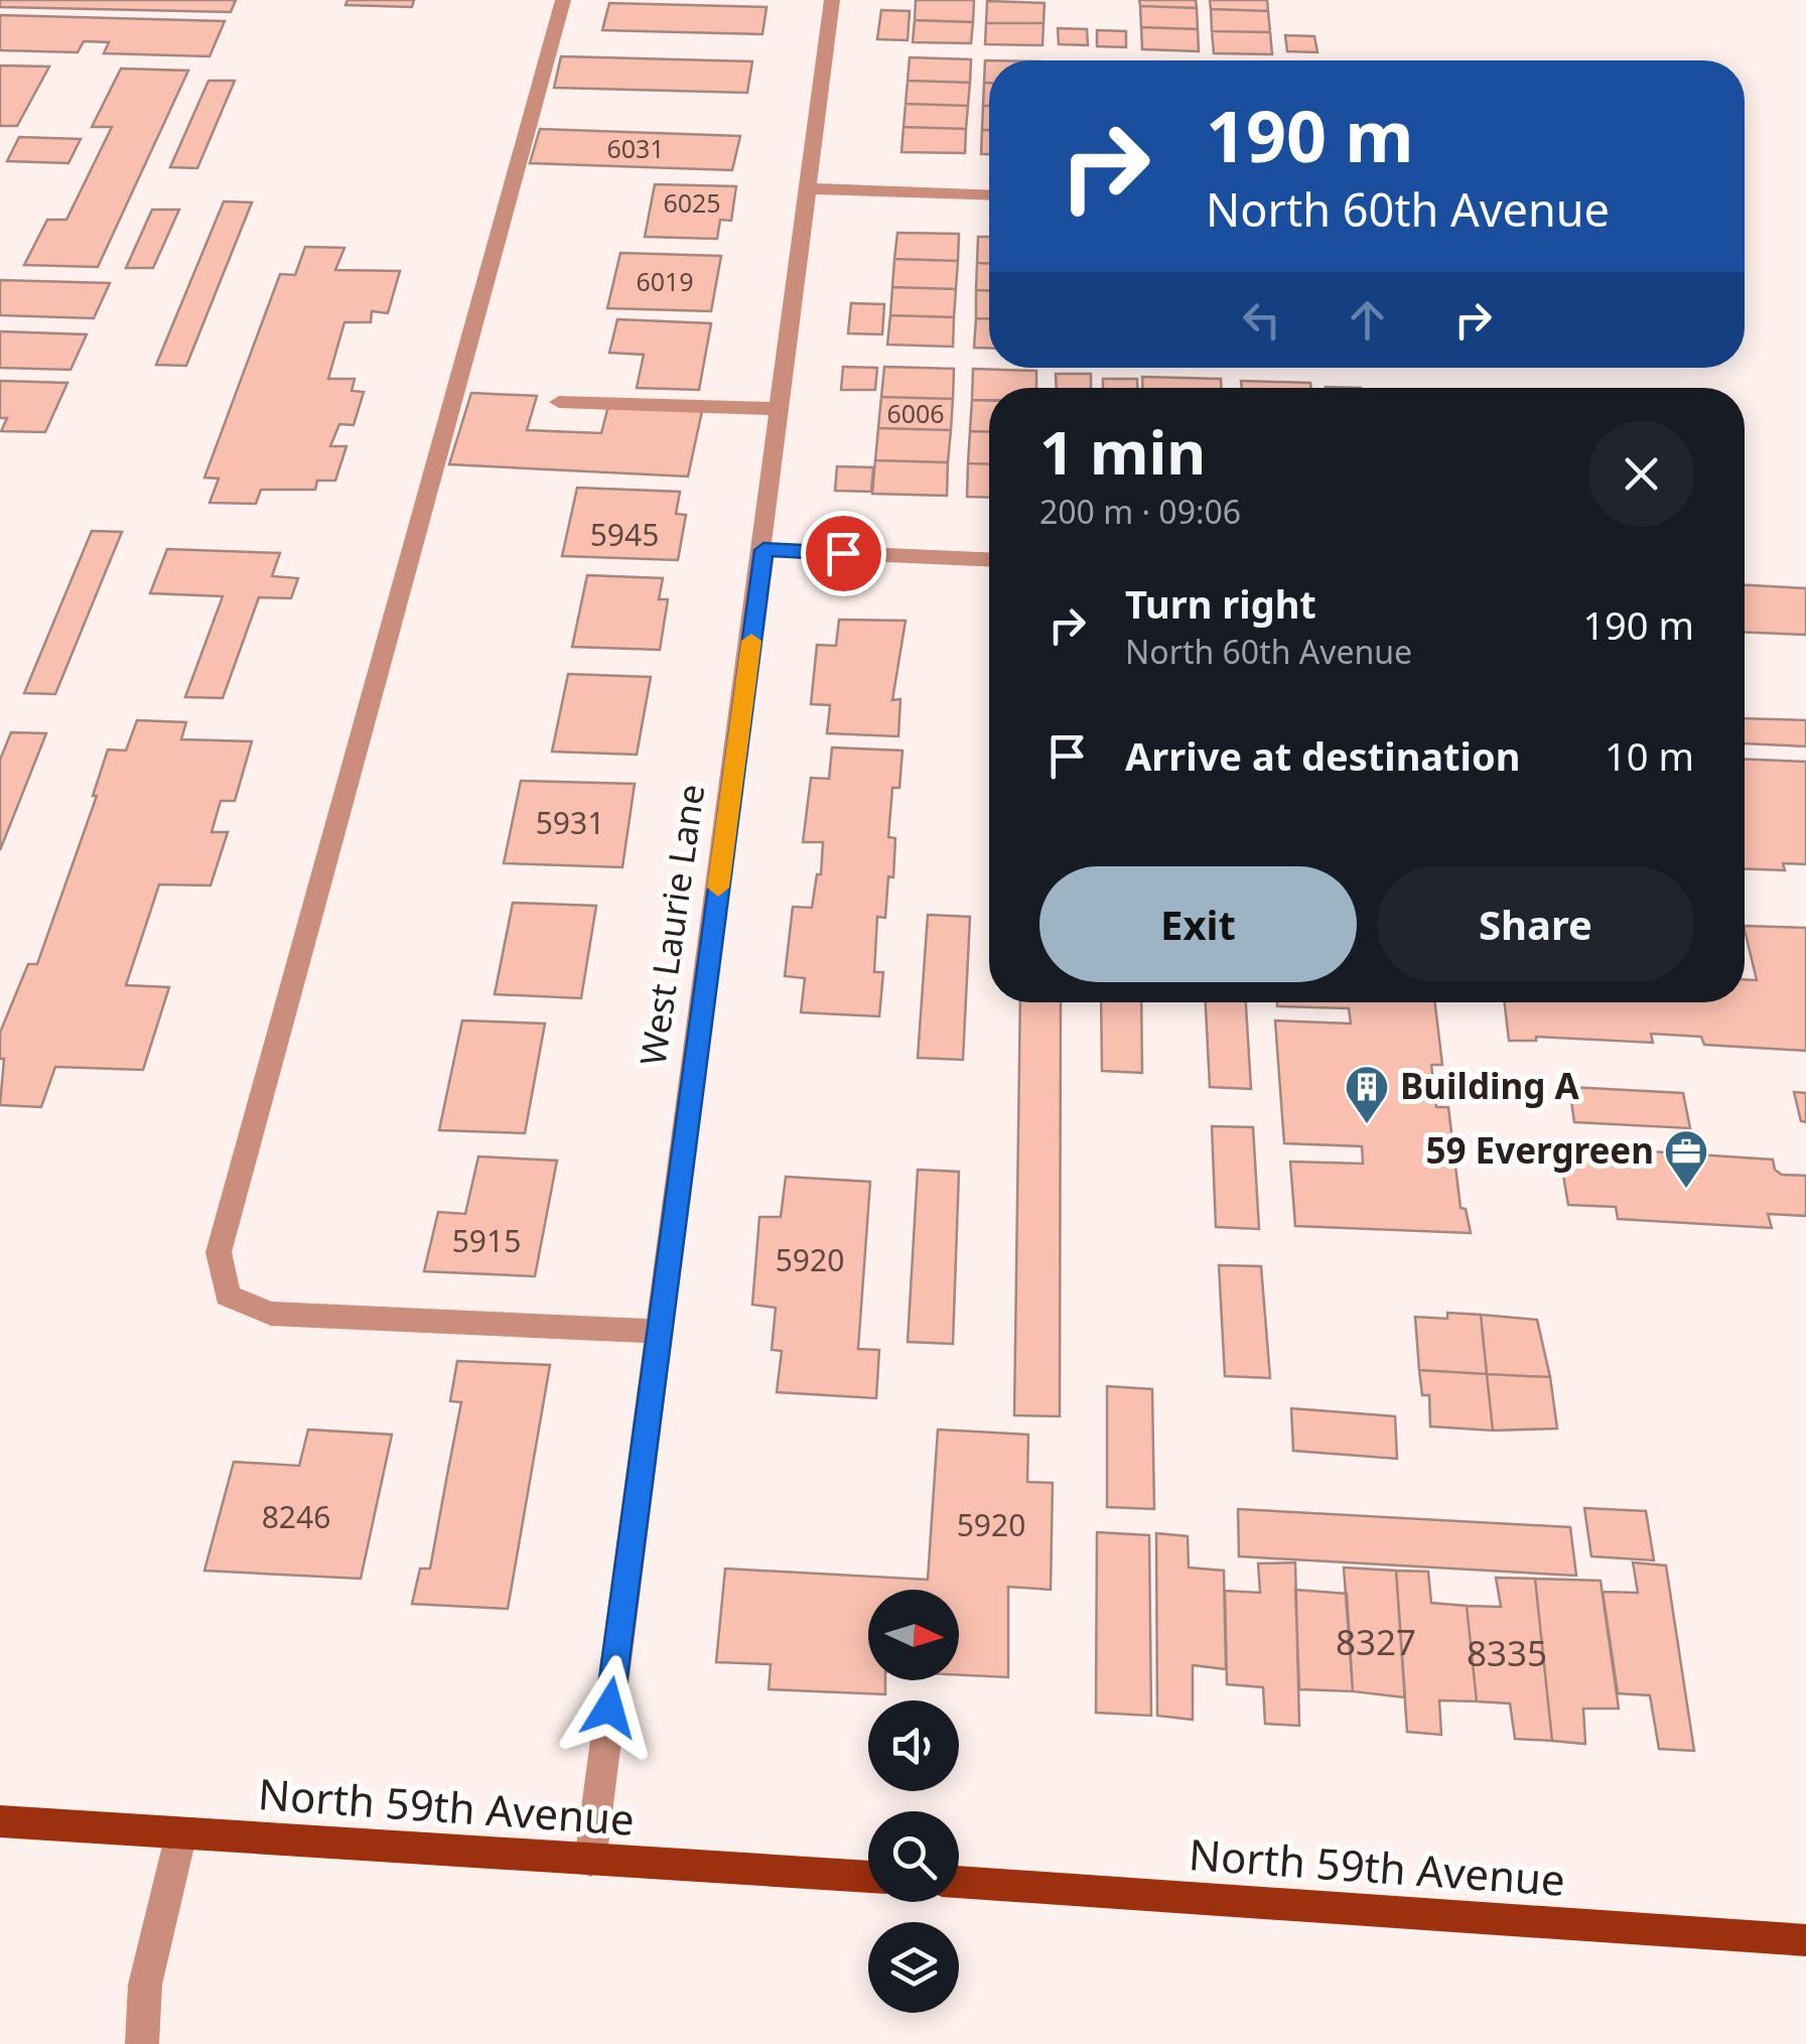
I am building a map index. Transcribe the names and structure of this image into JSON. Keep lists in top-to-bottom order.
{
  "streets": {
    "main road": ["North 59th Avenue"],
    "street": ["West Laurie Lane"]
  },
  "crossings": [
    ["West Laurie Lane", "North 59th Avenue"]
  ],
  "places": {
    "building": ["Building A"],
    "office": ["59 Evergreen"]
  },
  "house_numbers": [
    "6031",
    "6025",
    "6019",
    "6006",
    "5945",
    "5931",
    "5915",
    "5920",
    "8246",
    "5920",
    "8327",
    "8335"
  ],
  "north": "right",
  "page": {
    "turn": ["190 m", "North 60th Avenue"],
    "heading": ["1 min", "200 m · 09:06"],
    "list": [
      {
        "name": "Turn right",
        "note": "North 60th Avenue",
        "value": "190 m"
      },
      {
        "name": "Arrive at destination",
        "value": "10 m"
      }
    ],
    "buttons": ["Exit", "Share"]
  }
}
